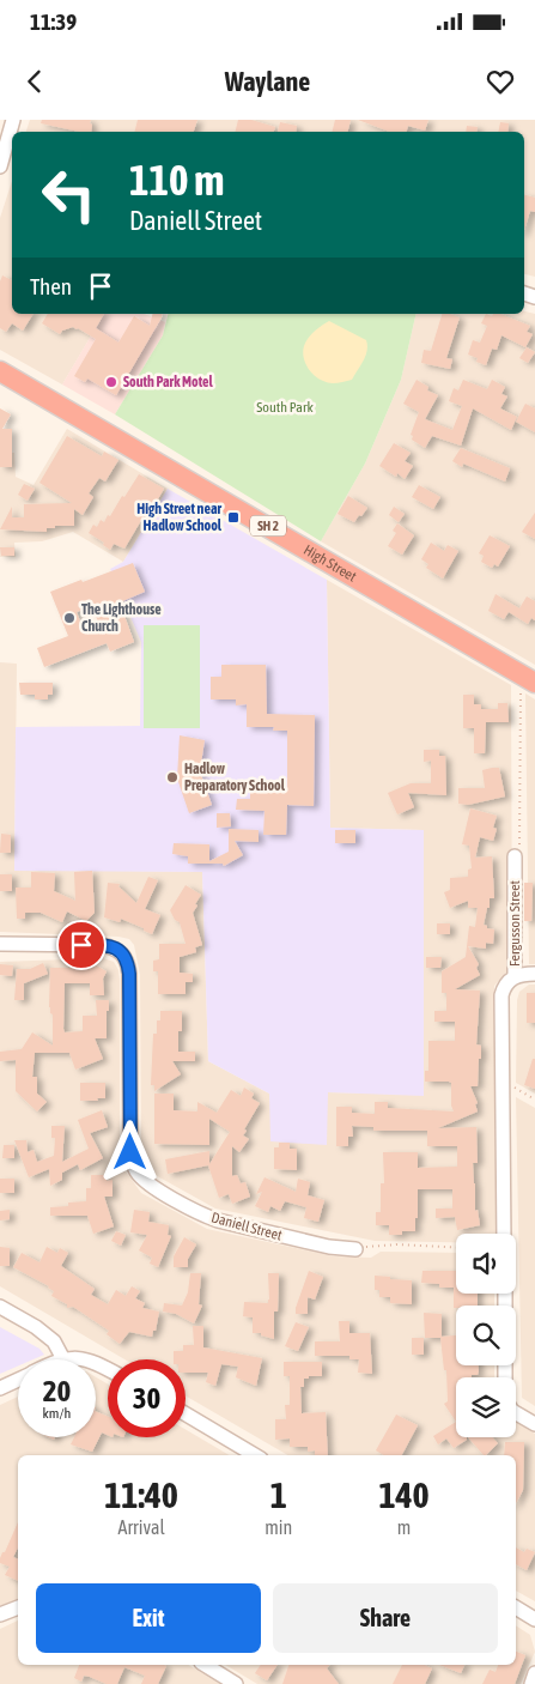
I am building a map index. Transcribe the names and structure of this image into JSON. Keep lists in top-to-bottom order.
{
  "streets": {
    "highway": ["SH 2", "High Street"],
    "street": ["Fergusson Street", "Daniell Street"]
  },
  "parks": ["South Park"],
  "places": {
    "other": ["South Park Motel", "The Lighthouse Church", "Hadlow Preparatory School"],
    "transit": ["High Street near Hadlow School"]
  },
  "page": {
    "status": "11:39",
    "header": "Waylane",
    "turn": ["110 m", "Daniell Street"],
    "then": "Then",
    "speed": "20 km/h",
    "limit": "30",
    "eta": [
      "11:40",
      "Arrival",
      "1",
      "min",
      "140",
      "m"
    ],
    "buttons": ["Exit", "Share"]
  }
}
